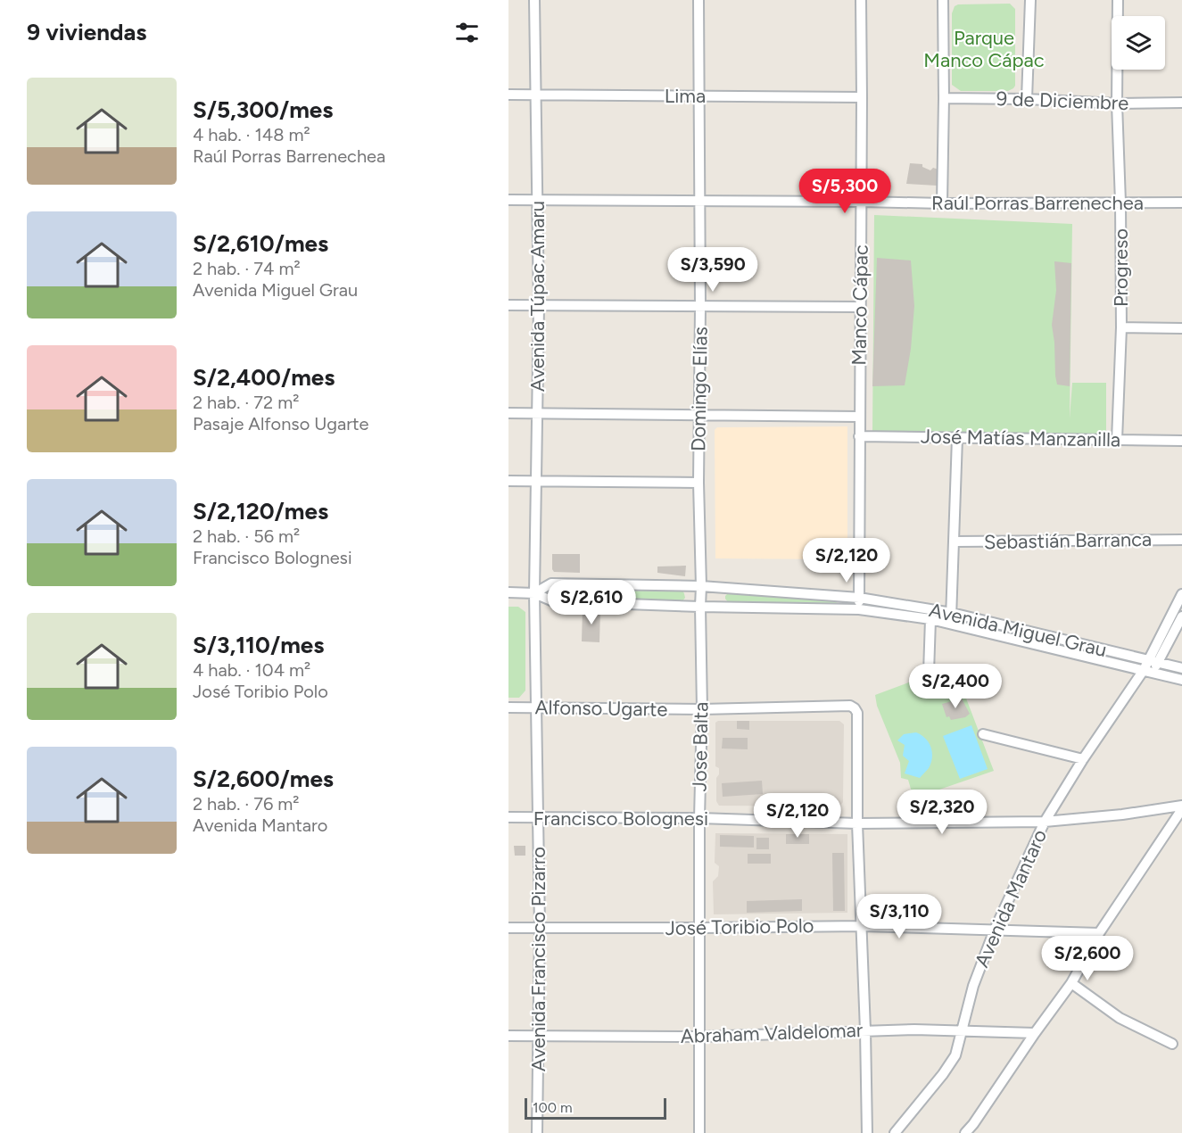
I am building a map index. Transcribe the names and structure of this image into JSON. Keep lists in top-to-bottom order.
{
  "streets": {
    "street": [
      "Lima",
      "9 de Diciembre",
      "Raúl Porras Barrenechea",
      "Progreso",
      "Avenida Túpac Amaru",
      "Manco Cápac",
      "Domingo Elías",
      "José Matías Manzanilla",
      "Sebastián Barranca",
      "Avenida Miguel Grau",
      "Alfonso Ugarte",
      "Jose Balta",
      "Francisco Bolognesi",
      "Avenida Mantaro",
      "José Toribio Polo",
      "Avenida Francisco Pizarro",
      "Abraham Valdelomar"
    ]
  },
  "crossings": [
    ["Lima", "Avenida Túpac Amaru"],
    ["Lima", "Manco Cápac"],
    ["Lima", "Domingo Elías"],
    ["9 de Diciembre", "Progreso"],
    ["Raúl Porras Barrenechea", "Progreso"],
    ["Raúl Porras Barrenechea", "Avenida Túpac Amaru"],
    ["Raúl Porras Barrenechea", "Manco Cápac"],
    ["Raúl Porras Barrenechea", "Domingo Elías"],
    ["Progreso", "José Matías Manzanilla"],
    ["Avenida Túpac Amaru", "Avenida Miguel Grau"],
    ["Avenida Túpac Amaru", "Avenida Francisco Pizarro"],
    ["Manco Cápac", "José Matías Manzanilla"],
    ["Manco Cápac", "Avenida Miguel Grau"],
    ["Domingo Elías", "Avenida Miguel Grau"],
    ["Domingo Elías", "Jose Balta"],
    ["Avenida Miguel Grau", "Jose Balta"],
    ["Avenida Miguel Grau", "Avenida Mantaro"],
    ["Avenida Miguel Grau", "Avenida Francisco Pizarro"],
    ["Alfonso Ugarte", "Jose Balta"],
    ["Alfonso Ugarte", "Francisco Bolognesi"],
    ["Alfonso Ugarte", "Avenida Francisco Pizarro"],
    ["Jose Balta", "Francisco Bolognesi"],
    ["Jose Balta", "José Toribio Polo"],
    ["Jose Balta", "Abraham Valdelomar"],
    ["Francisco Bolognesi", "Avenida Mantaro"],
    ["Francisco Bolognesi", "Avenida Francisco Pizarro"],
    ["Avenida Mantaro", "José Toribio Polo"],
    ["Avenida Mantaro", "Abraham Valdelomar"],
    ["José Toribio Polo", "Avenida Francisco Pizarro"],
    ["Avenida Francisco Pizarro", "Abraham Valdelomar"]
  ],
  "parks": ["Parque Manco Cápac"],
  "scale_bar": "100 m",
  "page": {
    "heading": "9 viviendas",
    "list": [
      {
        "name": "S/5,300/mes",
        "note": "4 hab. · 148 m² · Raúl Porras Barrenechea"
      },
      {
        "name": "S/2,610/mes",
        "note": "2 hab. · 74 m² · Avenida Miguel Grau"
      },
      {
        "name": "S/2,400/mes",
        "note": "2 hab. · 72 m² · Pasaje Alfonso Ugarte"
      },
      {
        "name": "S/2,120/mes",
        "note": "2 hab. · 56 m² · Francisco Bolognesi"
      },
      {
        "name": "S/3,110/mes",
        "note": "4 hab. · 104 m² · José Toribio Polo"
      },
      {
        "name": "S/2,600/mes",
        "note": "2 hab. · 76 m² · Avenida Mantaro"
      }
    ],
    "price": [
      "S/5,300",
      "S/3,590",
      "S/2,120",
      "S/2,610",
      "S/2,400",
      "S/2,320",
      "S/2,120",
      "S/3,110",
      "S/2,600"
    ],
    "scale": "100 m"
  }
}
